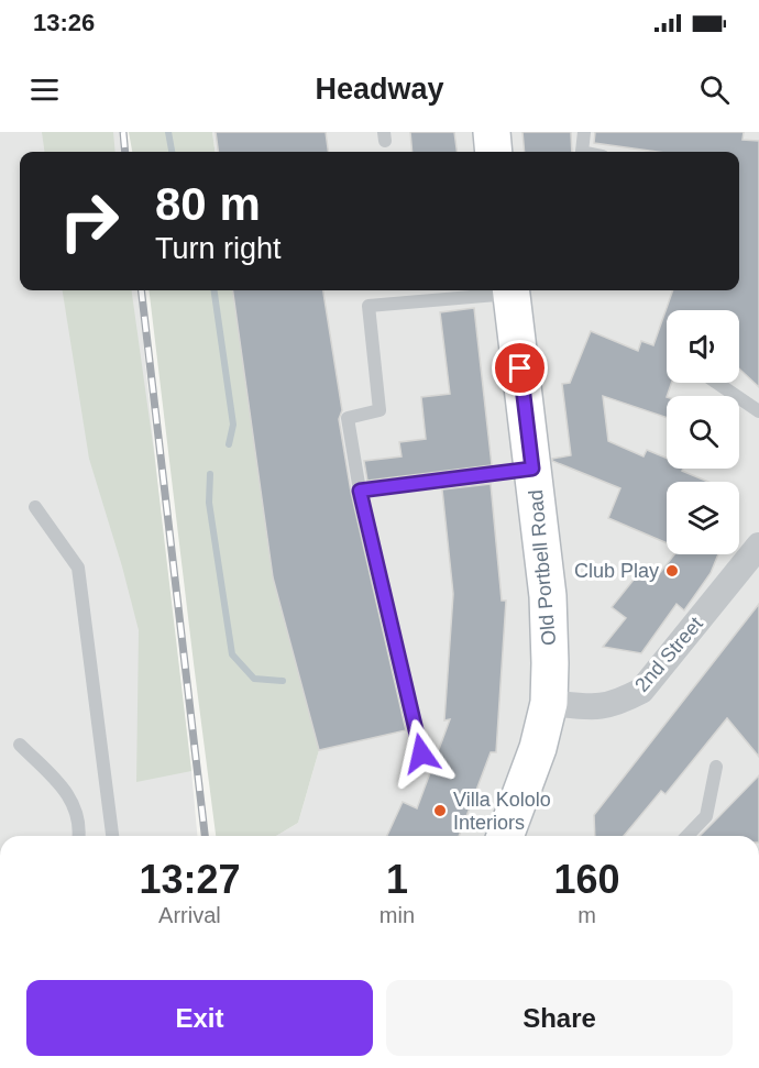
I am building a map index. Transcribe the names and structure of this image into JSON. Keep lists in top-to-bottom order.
{
  "streets": {
    "main road": ["Old Portbell Road"],
    "street": ["2nd Street"]
  },
  "crossings": [
    ["Old Portbell Road", "2nd Street"]
  ],
  "places": ["Club Play", "Villa Kololo Interiors"],
  "page": {
    "status": "13:26",
    "header": "Headway",
    "turn": ["80 m", "Turn right"],
    "eta": [
      "13:27",
      "Arrival",
      "1",
      "min",
      "160",
      "m"
    ],
    "buttons": ["Exit", "Share"]
  }
}
